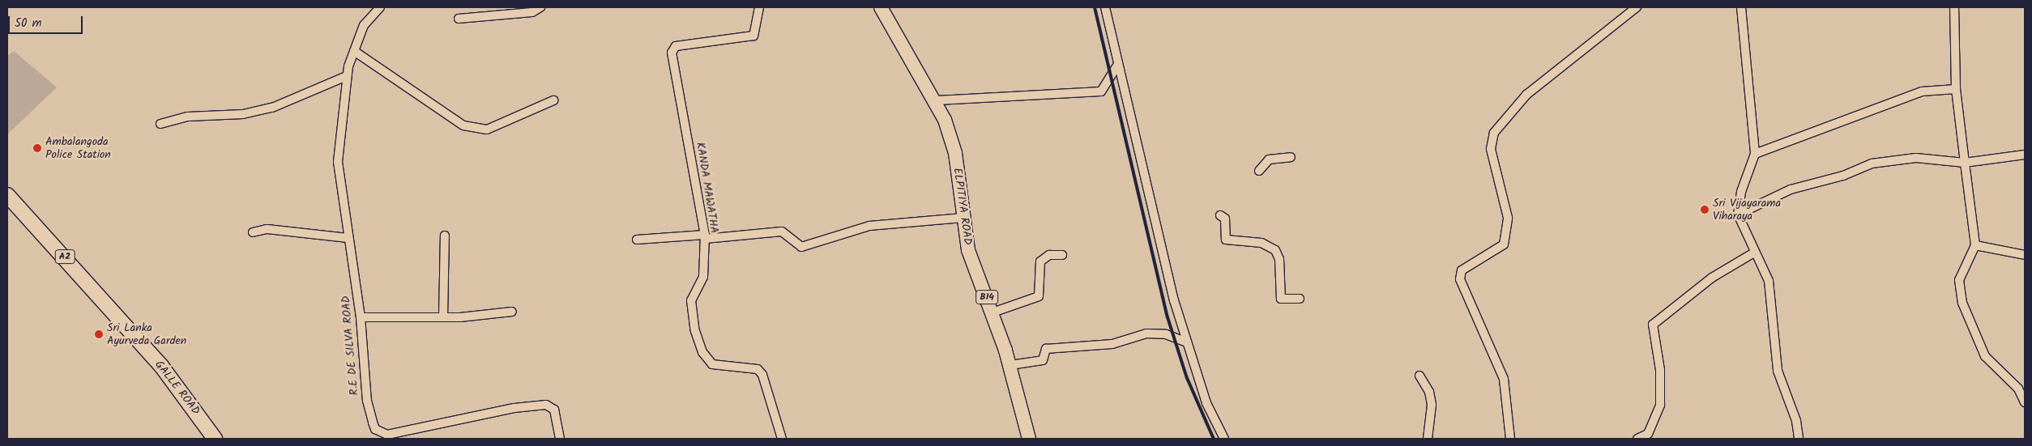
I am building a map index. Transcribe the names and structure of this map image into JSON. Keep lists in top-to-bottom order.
{
  "streets": {
    "highway": ["A2", "GALLE ROAD"],
    "main road": ["ELPITIYA ROAD", "B14"],
    "street": ["KANDA MAWATHA", "R.E DE SILVA ROAD"]
  },
  "places": ["Ambalangoda Police Station", "Sri Vijayarama Viharaya", "Sri Lanka Ayurveda Garden"],
  "scale_bar": "50 m"
}
